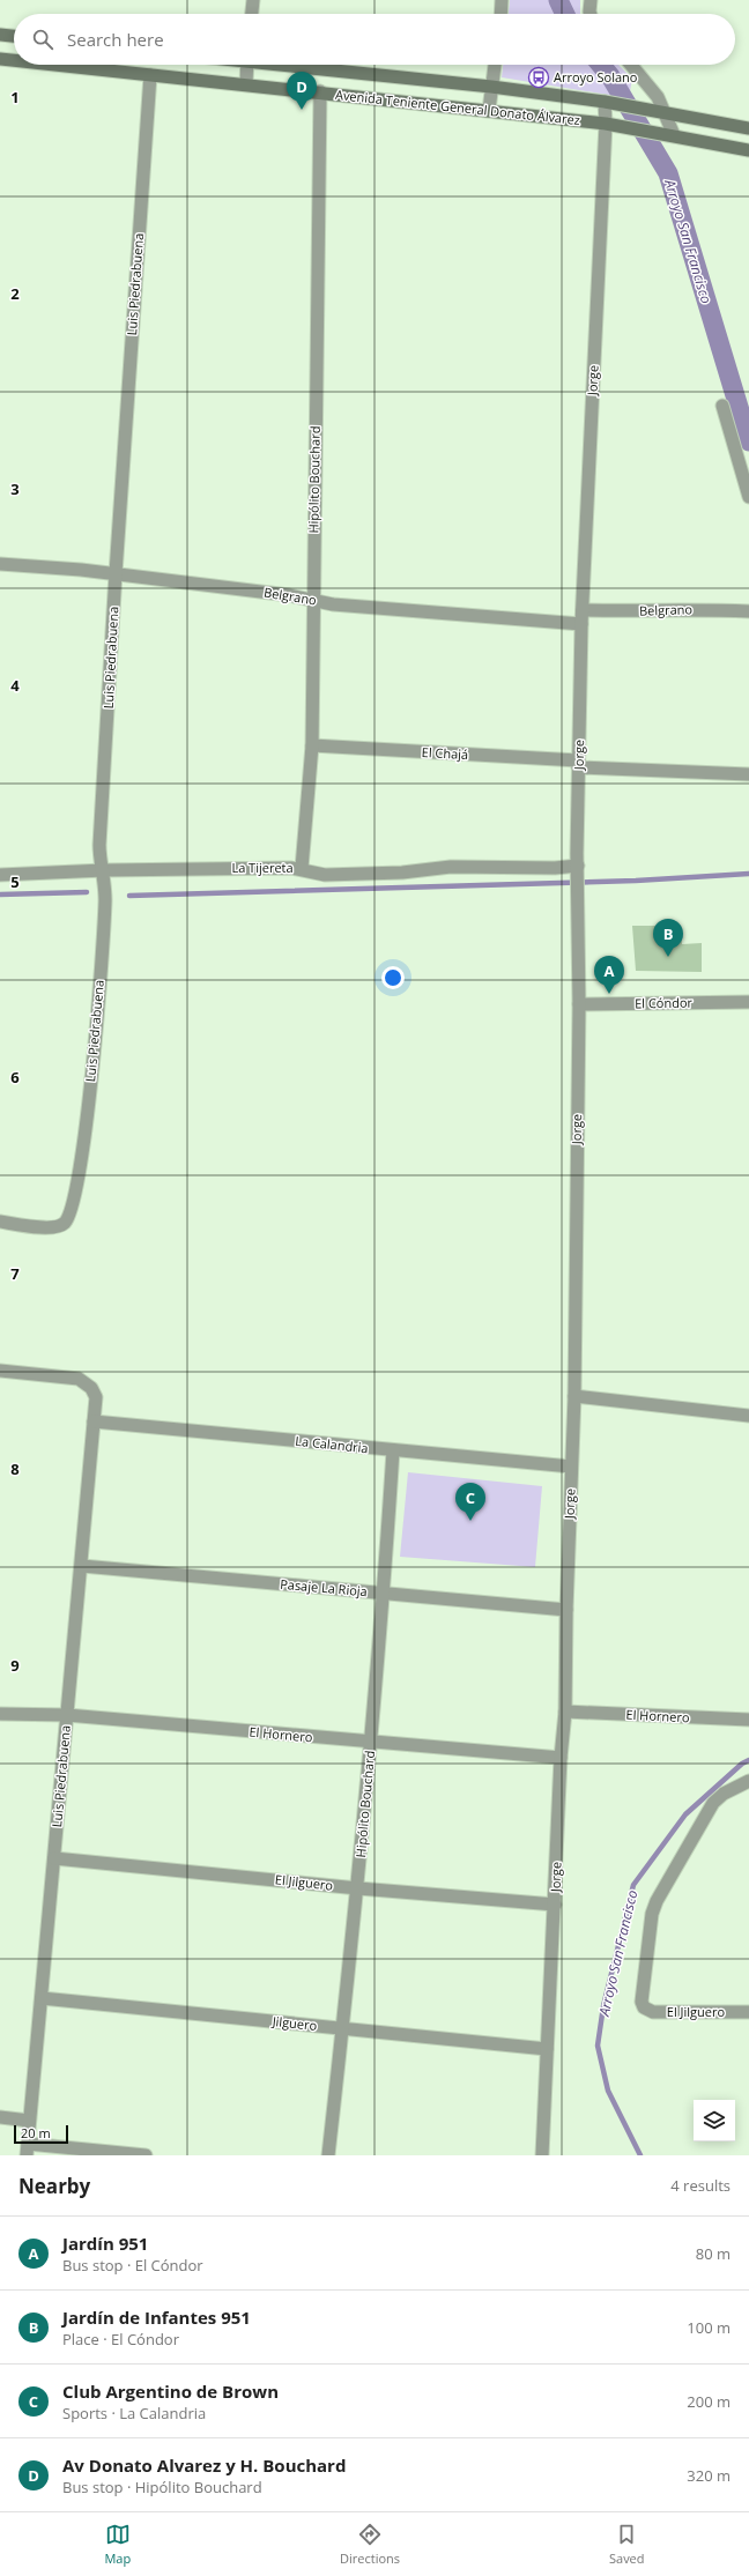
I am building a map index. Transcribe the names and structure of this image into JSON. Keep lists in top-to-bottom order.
{
  "streets": {
    "main road": ["Avenida Teniente General Donato Álvarez"],
    "street": [
      "Luis Piedrabuena",
      "Jorge",
      "Hipólito Bouchard",
      "Belgrano",
      "El Chajá",
      "La Tijereta",
      "El Cóndor",
      "La Calandria",
      "Pasaje La Rioja",
      "El Hornero",
      "El Jilguero",
      "Jilguero"
    ]
  },
  "crossings": [
    ["Avenida Teniente General Donato Álvarez", "Luis Piedrabuena"],
    ["Avenida Teniente General Donato Álvarez", "Jorge"],
    ["Avenida Teniente General Donato Álvarez", "Hipólito Bouchard"],
    ["Luis Piedrabuena", "Belgrano"],
    ["Luis Piedrabuena", "La Tijereta"],
    ["Luis Piedrabuena", "La Calandria"],
    ["Luis Piedrabuena", "Pasaje La Rioja"],
    ["Luis Piedrabuena", "El Hornero"],
    ["Luis Piedrabuena", "El Jilguero"],
    ["Luis Piedrabuena", "Jilguero"],
    ["Jorge", "Belgrano"],
    ["Jorge", "El Chajá"],
    ["Jorge", "La Tijereta"],
    ["Jorge", "El Cóndor"],
    ["Jorge", "La Calandria"],
    ["Jorge", "Pasaje La Rioja"],
    ["Jorge", "El Hornero"],
    ["Jorge", "El Jilguero"],
    ["Jorge", "Jilguero"],
    ["Hipólito Bouchard", "Belgrano"],
    ["Hipólito Bouchard", "El Chajá"],
    ["Hipólito Bouchard", "La Tijereta"],
    ["Hipólito Bouchard", "La Calandria"],
    ["Hipólito Bouchard", "Pasaje La Rioja"],
    ["Hipólito Bouchard", "El Hornero"],
    ["Hipólito Bouchard", "El Jilguero"],
    ["Hipólito Bouchard", "Jilguero"]
  ],
  "water": ["Arroyo San Francisco"],
  "places": {
    "bus stop": ["Arroyo Solano"]
  },
  "scale_bar": "20 m",
  "page": {
    "search": "Search here",
    "pins": [
      "D",
      "B",
      "A",
      "C"
    ],
    "scale": "20 m",
    "heading": ["Nearby", "4 results"],
    "list": [
      {
        "mark": "A",
        "name": "Jardín 951",
        "note": "Bus stop · El Cóndor",
        "value": "80 m"
      },
      {
        "mark": "B",
        "name": "Jardín de Infantes 951",
        "note": "Place · El Cóndor",
        "value": "100 m"
      },
      {
        "mark": "C",
        "name": "Club Argentino de Brown",
        "note": "Sports · La Calandria",
        "value": "200 m"
      },
      {
        "mark": "D",
        "name": "Av Donato Alvarez y H. Bouchard",
        "note": "Bus stop · Hipólito Bouchard",
        "value": "320 m"
      }
    ],
    "nav": ["Map", "Directions", "Saved"]
  },
  "grid": {
    "rows": [
      "1",
      "2",
      "3",
      "4",
      "5",
      "6",
      "7",
      "8",
      "9"
    ]
  }
}
